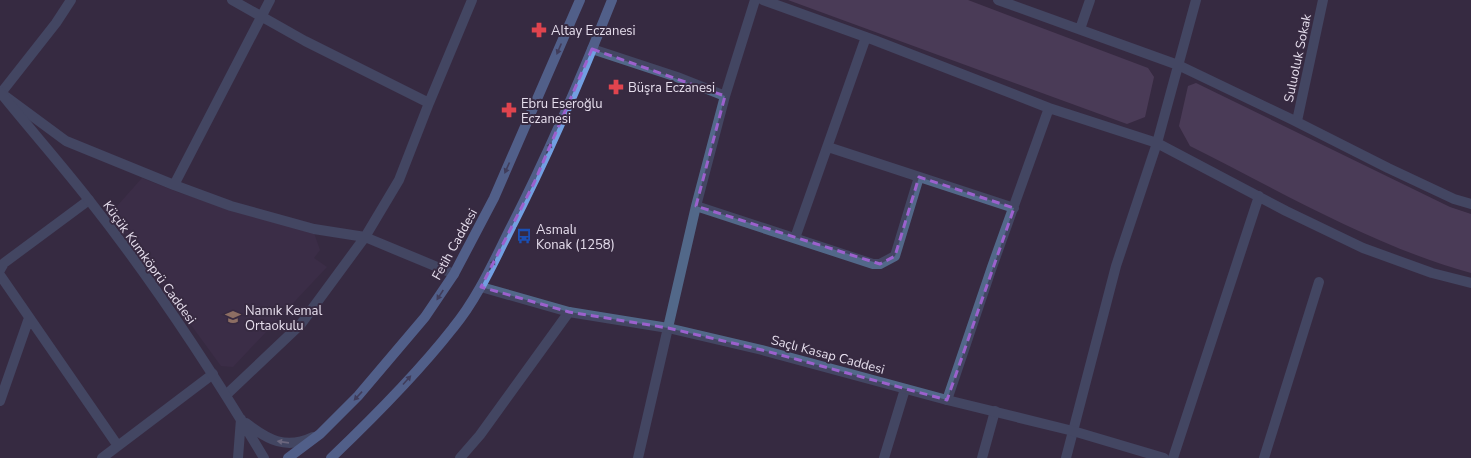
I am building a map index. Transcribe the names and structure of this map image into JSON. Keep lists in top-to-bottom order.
{
  "streets": {
    "main road": ["Fetih Caddesi"],
    "street": ["Suluoluk Sokak", "Küçük Kumköprü Caddesi", "Saçlı Kasap Caddesi"]
  },
  "places": {
    "pharmacy": ["Altay Eczanesi", "Büşra Eczanesi", "Ebru Eseroğlu Eczanesi"],
    "bus stop": ["Asmalı Konak (1258)"],
    "school or university": ["Namık Kemal Ortaokulu"]
  }
}
